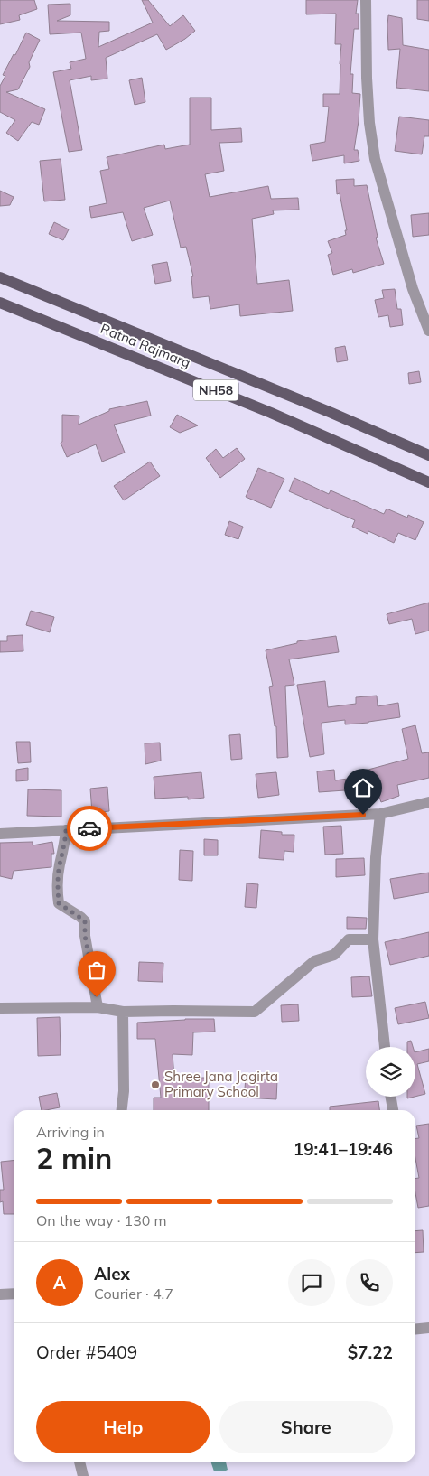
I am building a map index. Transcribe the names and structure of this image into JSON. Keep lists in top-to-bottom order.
{
  "streets": {
    "main road": ["Ratna Rajmarg", "NH58"]
  },
  "places": ["Shree Jana Jagirta Primary School"],
  "page": {
    "heading": ["2 min", "Arriving in", "19:41–19:46"],
    "panel": [
      "Alex",
      "Courier · 4.7",
      "Order #5409",
      "$7.22"
    ],
    "bar": "On the way · 130 m",
    "round": "A",
    "buttons": ["Help", "Share"]
  }
}
